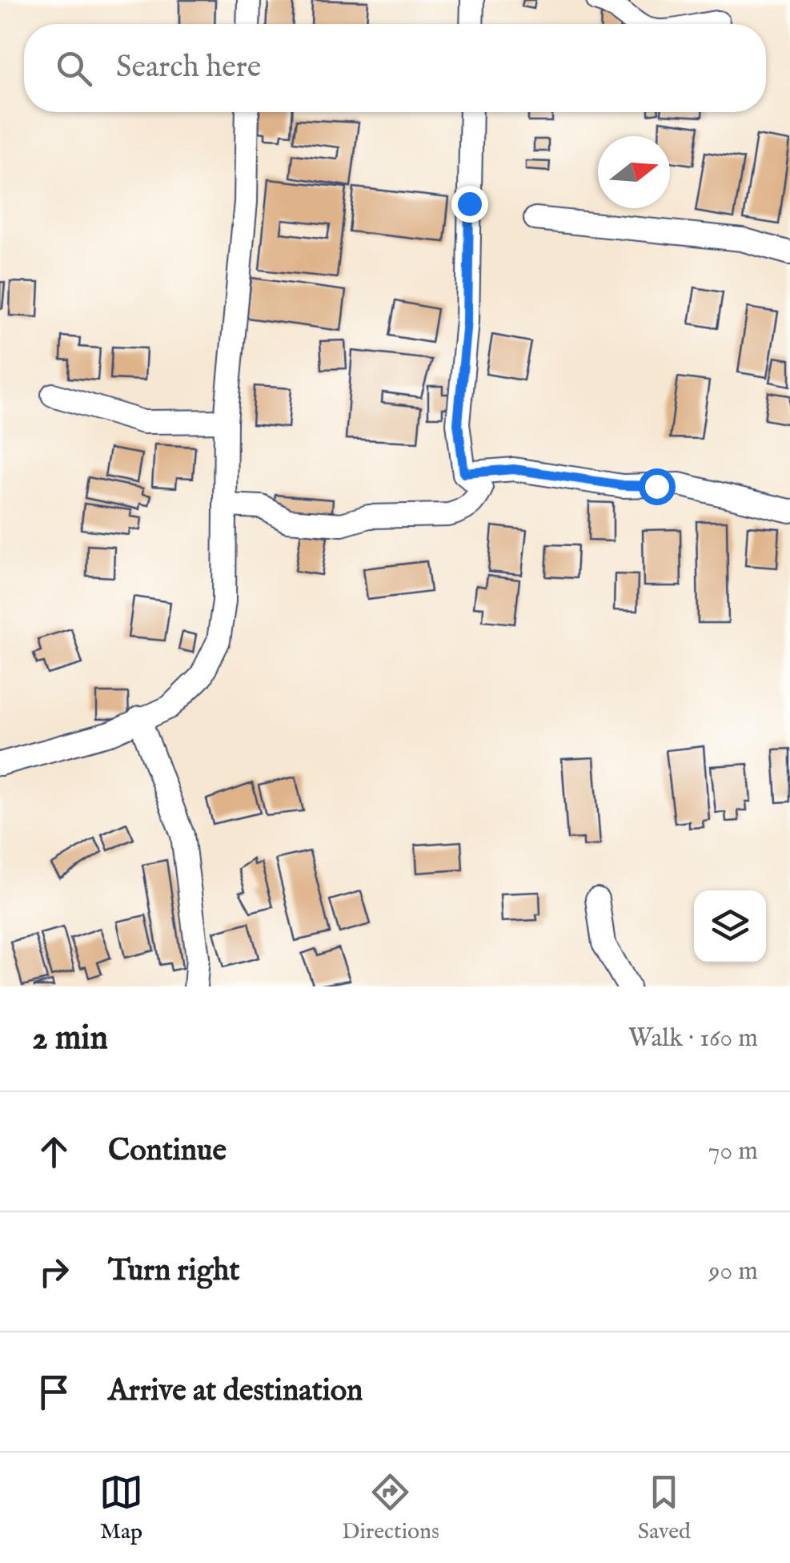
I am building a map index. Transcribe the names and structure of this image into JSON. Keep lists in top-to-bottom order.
{
  "north": "right",
  "page": {
    "search": "Search here",
    "heading": ["2 min", "Walk · 160 m"],
    "list": [
      ["Continue", "70 m"],
      ["Turn right", "90 m"],
      "Arrive at destination"
    ],
    "nav": ["Map", "Directions", "Saved"]
  }
}
